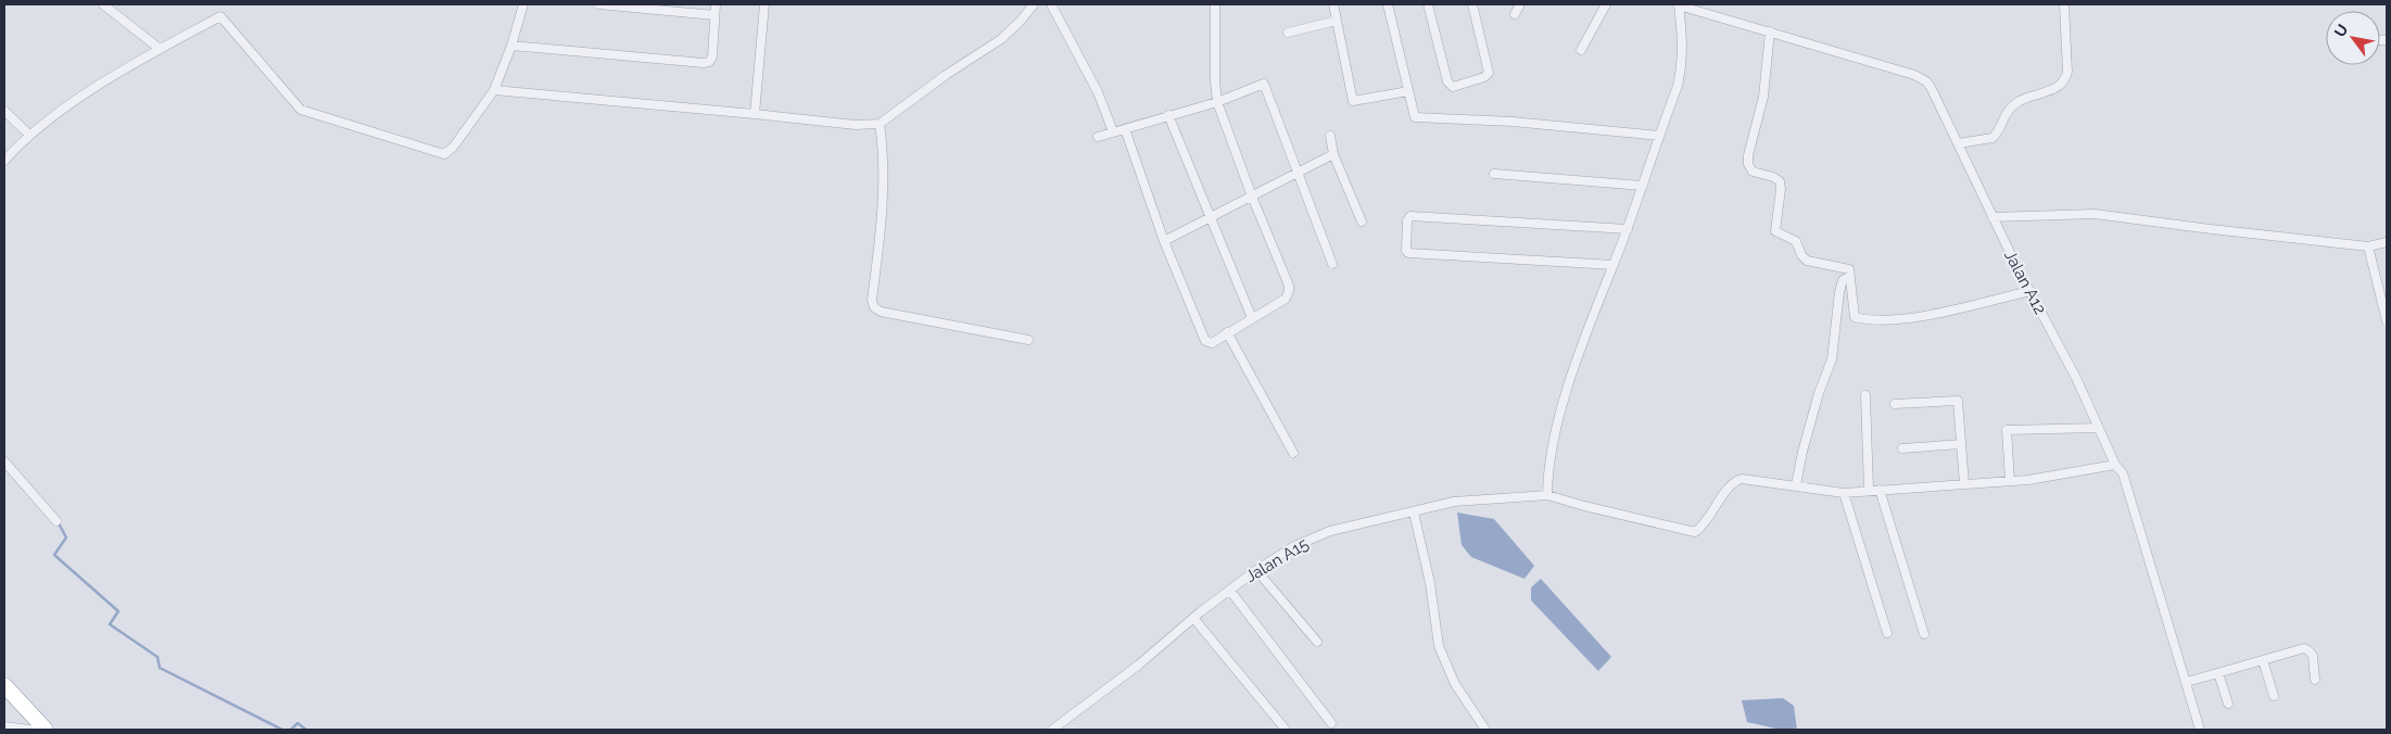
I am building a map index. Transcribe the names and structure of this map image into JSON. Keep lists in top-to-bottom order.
{
  "streets": {
    "street": ["Jalan A12", "Jalan A15"]
  },
  "north": "top left"
}
